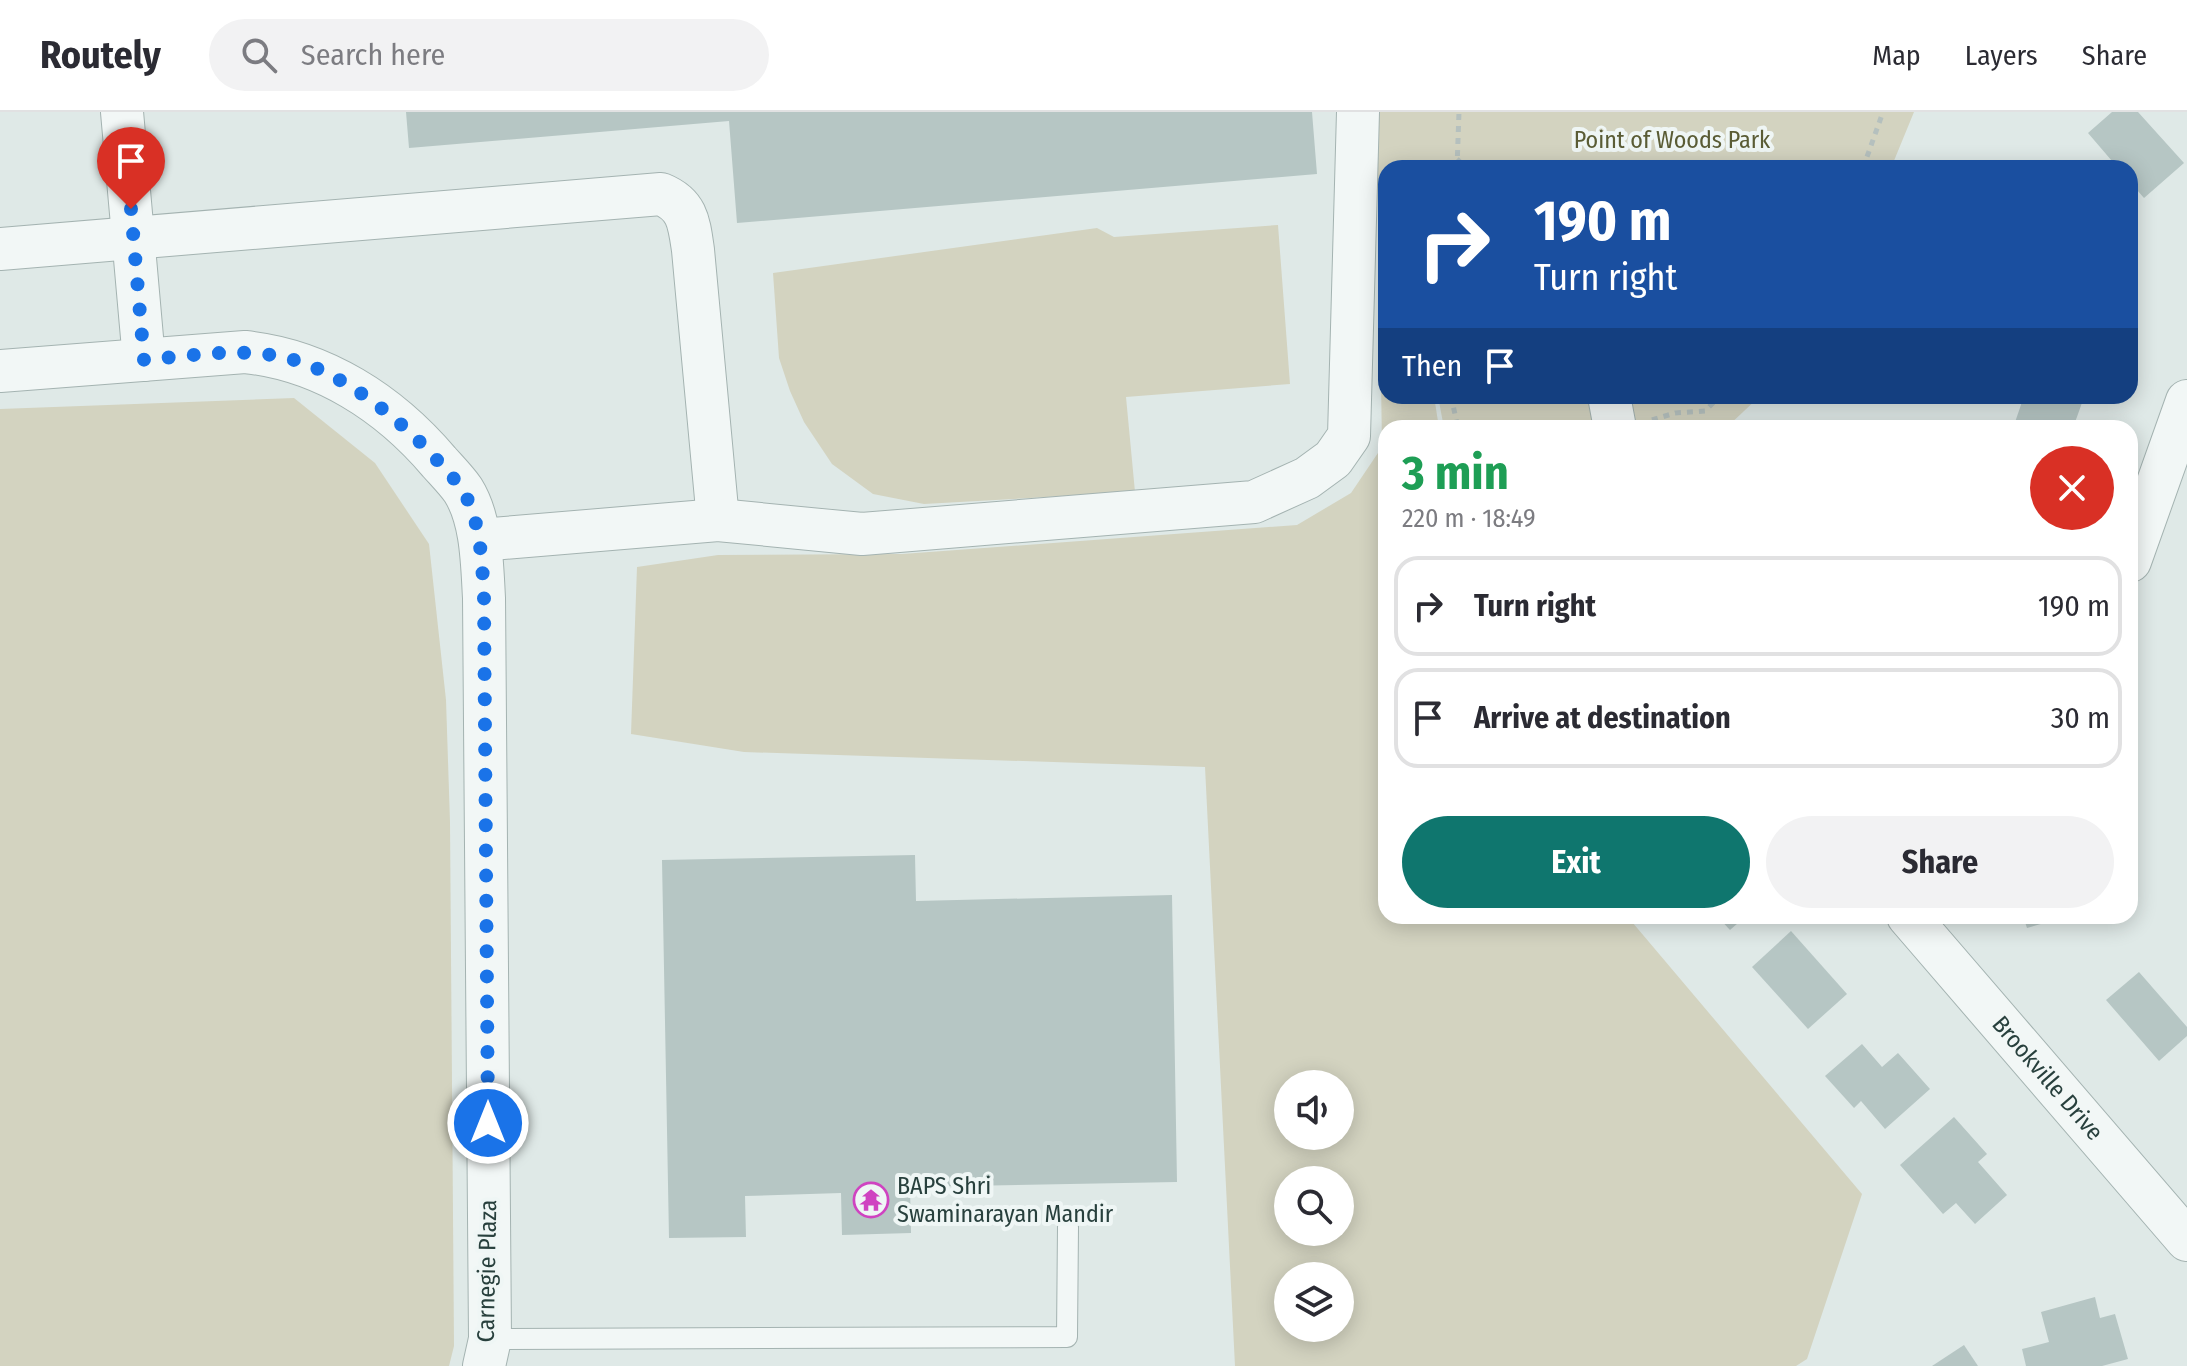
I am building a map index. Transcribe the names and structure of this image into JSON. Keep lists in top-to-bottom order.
{
  "streets": {
    "street": ["Brookville Drive", "Carnegie Plaza"]
  },
  "parks": ["Point of Woods Park"],
  "places": {
    "temple": ["BAPS Shri Swaminarayan Mandir"]
  },
  "page": {
    "header": "Routely",
    "search": "Search here",
    "nav": ["Map", "Layers", "Share"],
    "turn": ["190 m", "Turn right"],
    "then": "Then",
    "heading": ["3 min", "220 m · 18:49"],
    "list": [
      {
        "name": "Turn right",
        "value": "190 m"
      },
      {
        "name": "Arrive at destination",
        "value": "30 m"
      }
    ],
    "buttons": ["Exit", "Share"]
  }
}
